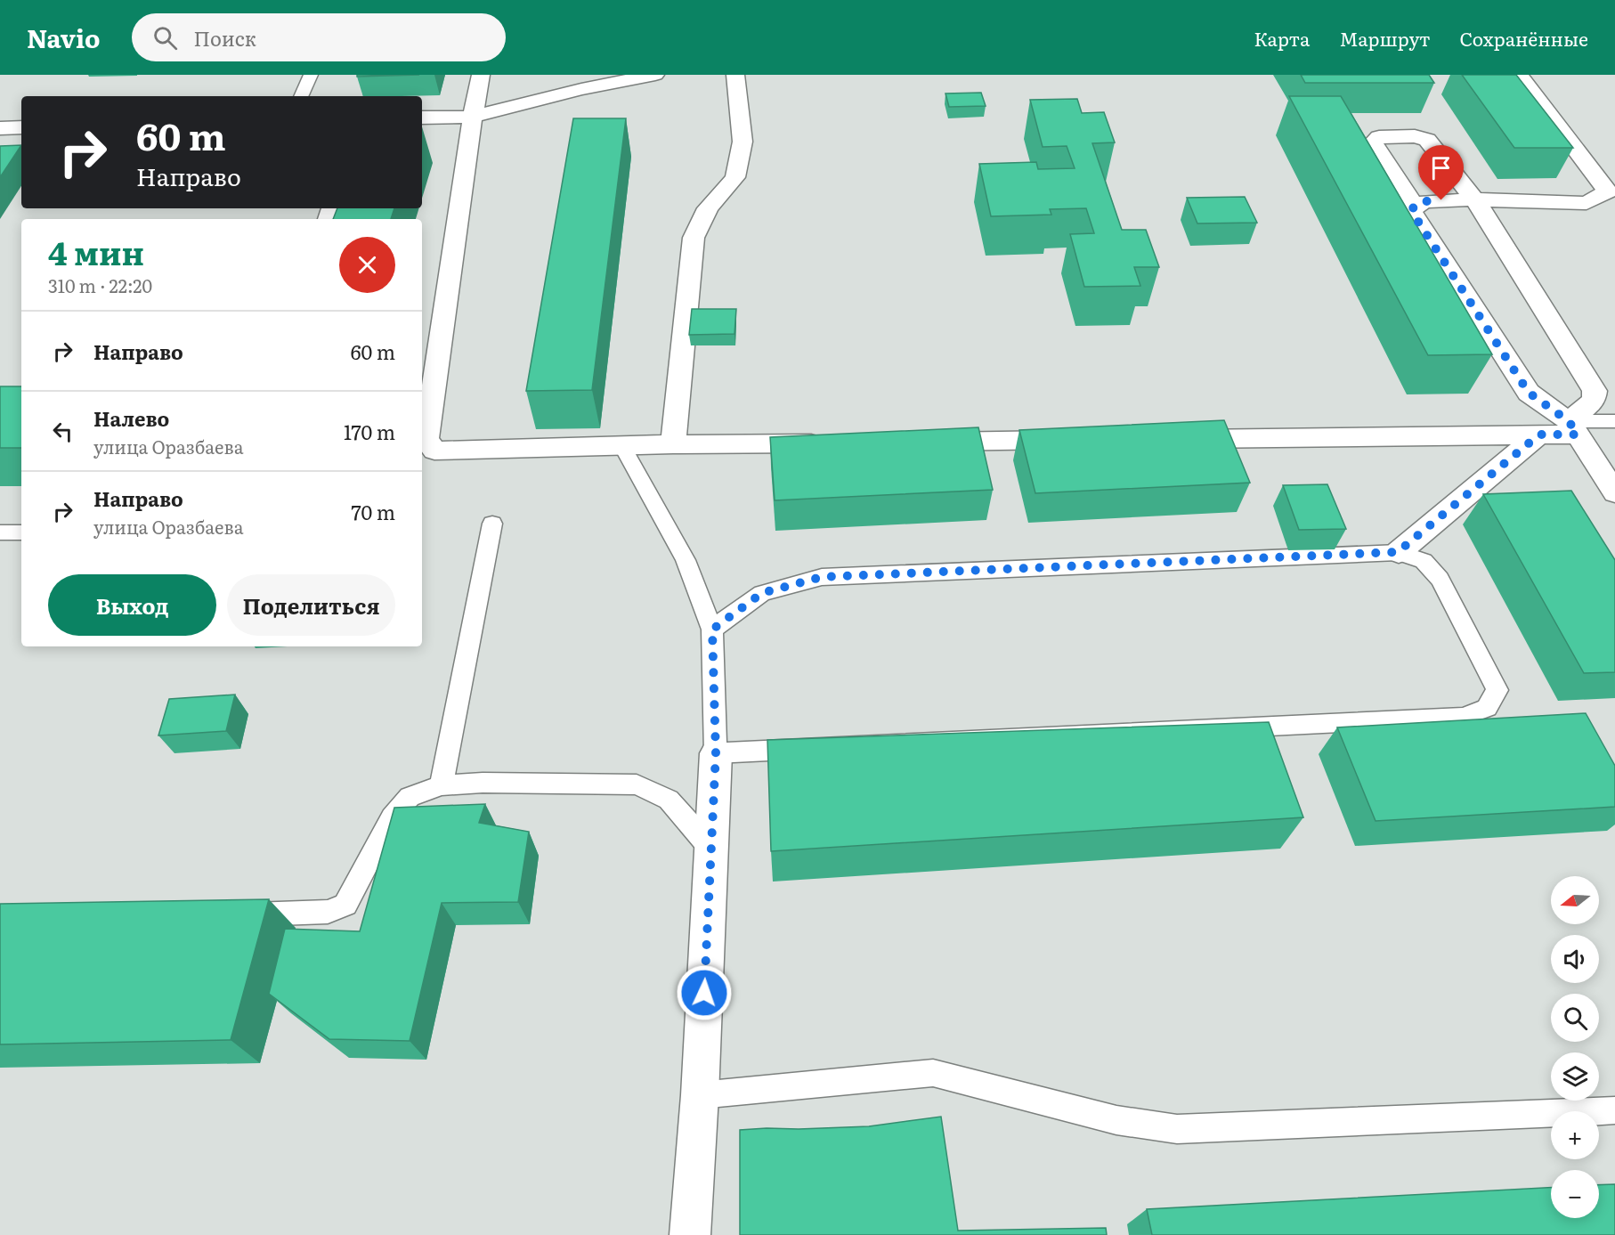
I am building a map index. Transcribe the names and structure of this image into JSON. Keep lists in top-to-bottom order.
{
  "north": "left",
  "page": {
    "header": "Navio",
    "search": "Поиск",
    "nav": ["Карта", "Маршрут", "Сохранённые"],
    "turn": ["60 m", "Направо"],
    "heading": ["4 мин", "310 m · 22:20"],
    "list": [
      {
        "name": "Направо",
        "value": "60 m"
      },
      {
        "name": "Налево",
        "note": "улица Оразбаева",
        "value": "170 m"
      },
      {
        "name": "Направо",
        "note": "улица Оразбаева",
        "value": "70 m"
      }
    ],
    "buttons": ["Выход", "Поделиться"],
    "map_buttons": ["+", "−"]
  }
}
